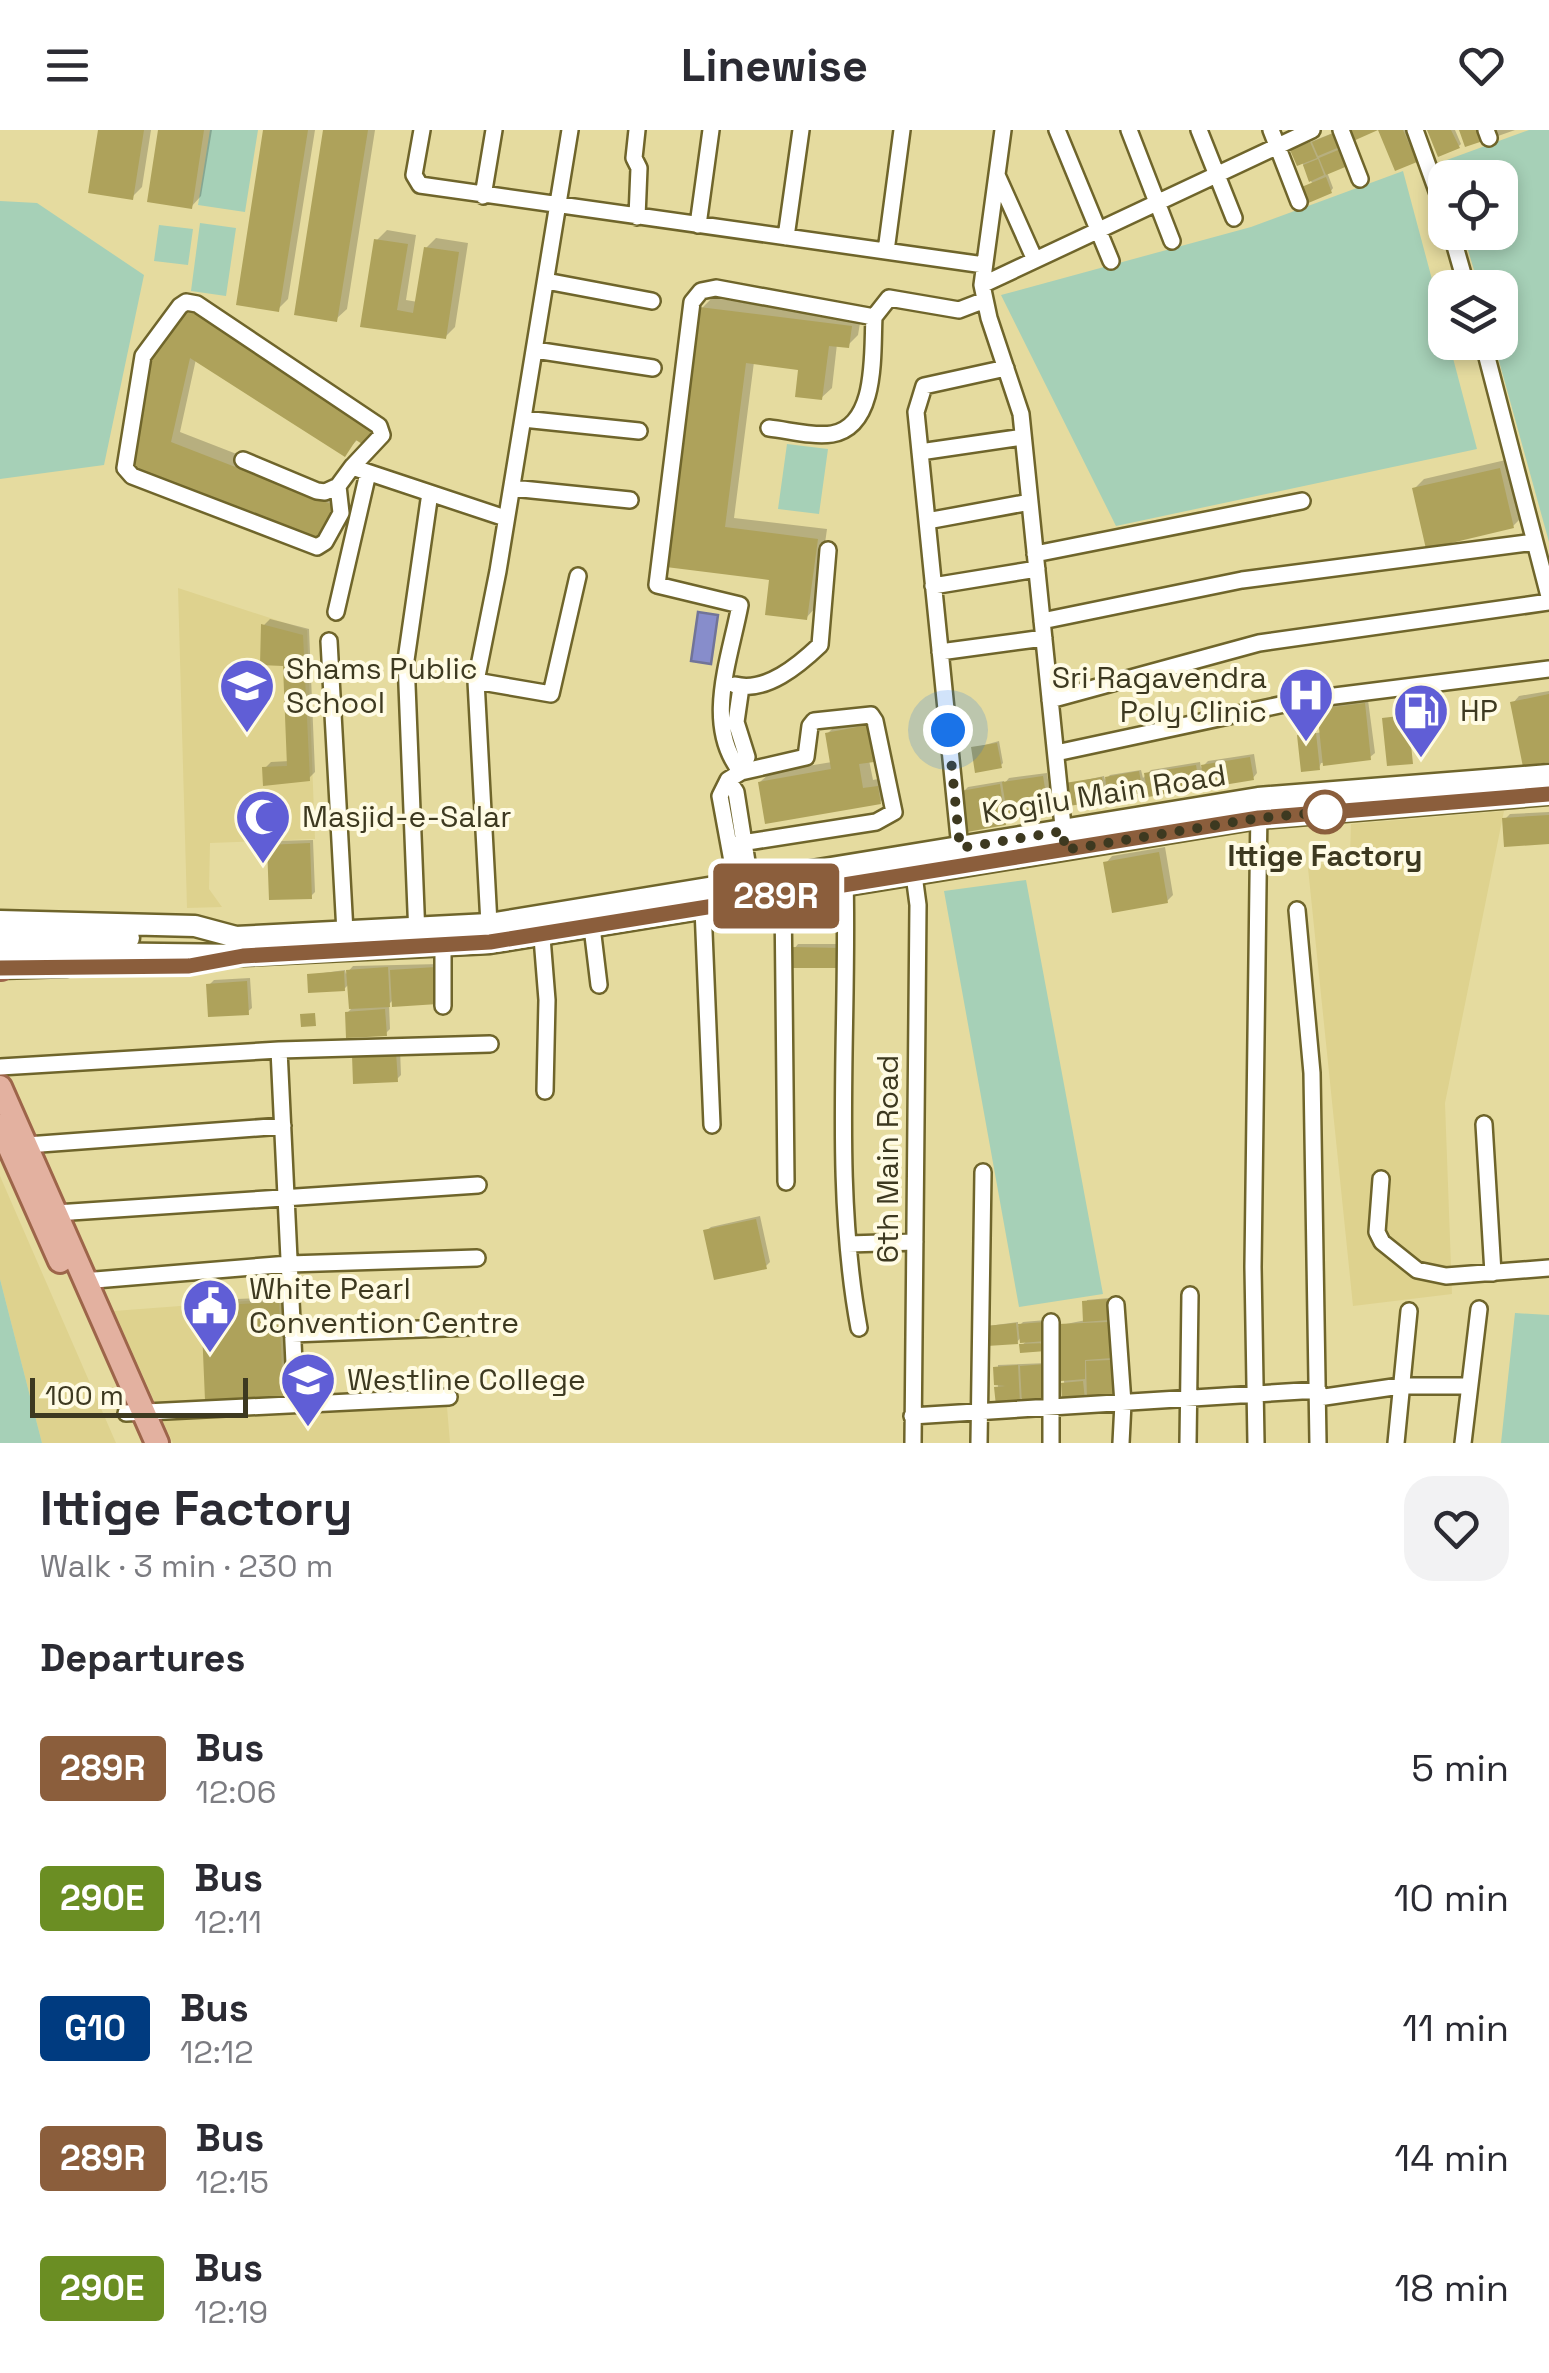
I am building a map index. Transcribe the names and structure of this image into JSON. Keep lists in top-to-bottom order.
{
  "streets": {
    "main road": ["Kogilu Main Road"],
    "street": ["6th Main Road"]
  },
  "crossings": [
    ["Kogilu Main Road", "6th Main Road"]
  ],
  "places": {
    "school or university": ["Shams Public School", "Westline College"],
    "hospital": ["Sri Ragavendra Poly Clinic"],
    "fuel station": ["HP"],
    "other": ["Ittige Factory"],
    "mosque": ["Masjid-e-Salar"],
    "public building": ["White Pearl Convention Centre"]
  },
  "lines": ["bus line 289R"],
  "scale_bar": "100 m",
  "page": {
    "header": "Linewise",
    "on_map": "289R",
    "scale": "100 m",
    "heading": [
      ["Ittige Factory", "Walk · 3 min · 230 m"],
      "Departures"
    ],
    "list": [
      {
        "mark": "289R",
        "name": "Bus",
        "note": "12:06",
        "value": "5 min"
      },
      {
        "mark": "290E",
        "name": "Bus",
        "note": "12:11",
        "value": "10 min"
      },
      {
        "mark": "G10",
        "name": "Bus",
        "note": "12:12",
        "value": "11 min"
      },
      {
        "mark": "289R",
        "name": "Bus",
        "note": "12:15",
        "value": "14 min"
      },
      {
        "mark": "290E",
        "name": "Bus",
        "note": "12:19",
        "value": "18 min"
      }
    ]
  }
}
